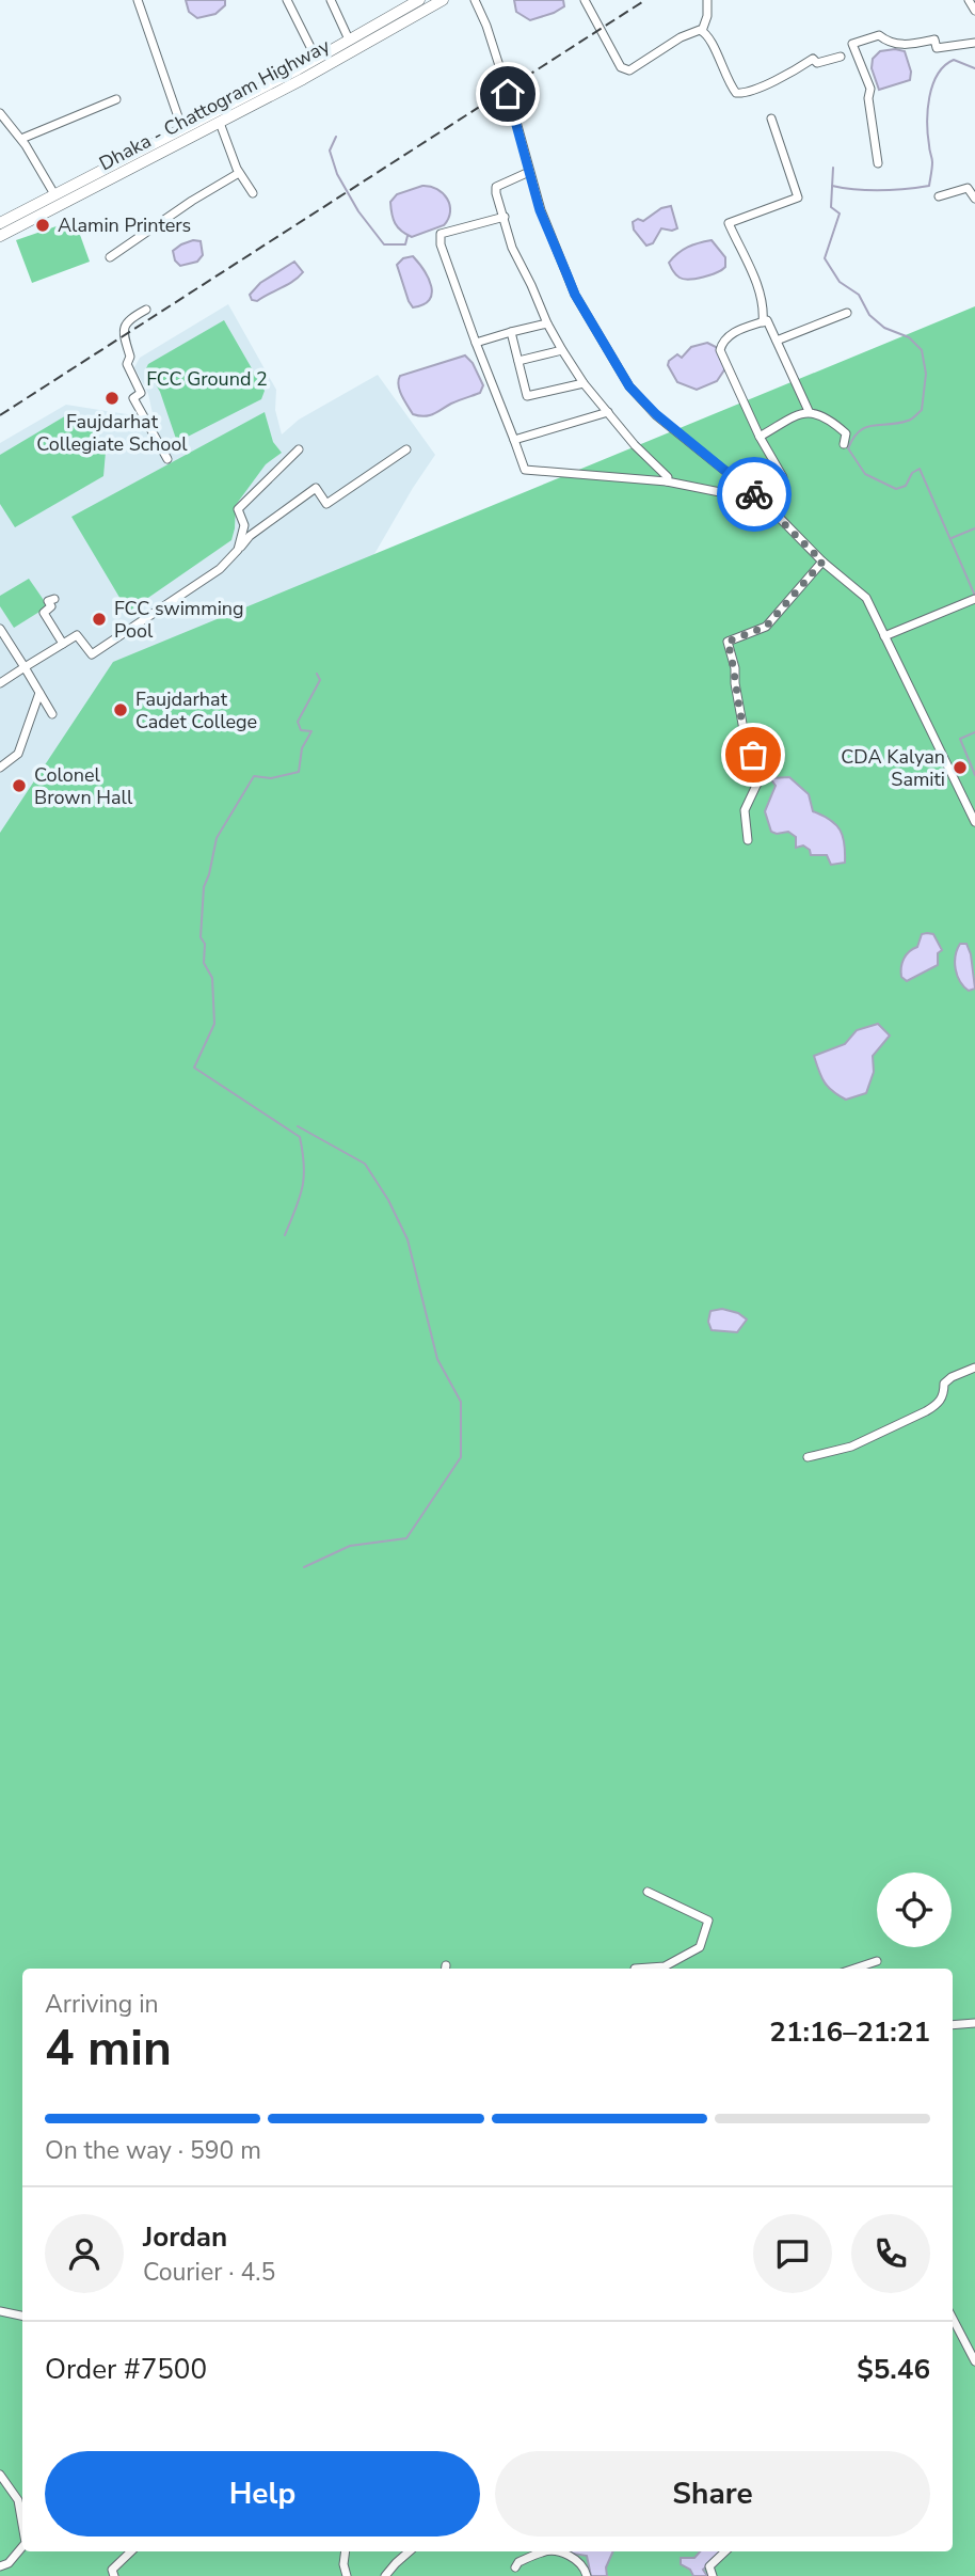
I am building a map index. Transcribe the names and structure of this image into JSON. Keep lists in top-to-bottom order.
{
  "streets": {
    "highway": ["Dhaka - Chattogram Highway"]
  },
  "parks": ["FCC Ground 2"],
  "places": [
    "Alamin Printers",
    "Faujdarhat Collegiate School",
    "FCC swimming Pool",
    "Faujdarhat Cadet College",
    "CDA Kalyan Samiti",
    "Colonel Brown Hall"
  ],
  "page": {
    "heading": ["4 min", "Arriving in", "21:16–21:21"],
    "panel": [
      "Jordan",
      "Courier · 4.5",
      "Order #7500",
      "$5.46"
    ],
    "bar": "On the way · 590 m",
    "buttons": ["Help", "Share"]
  }
}
